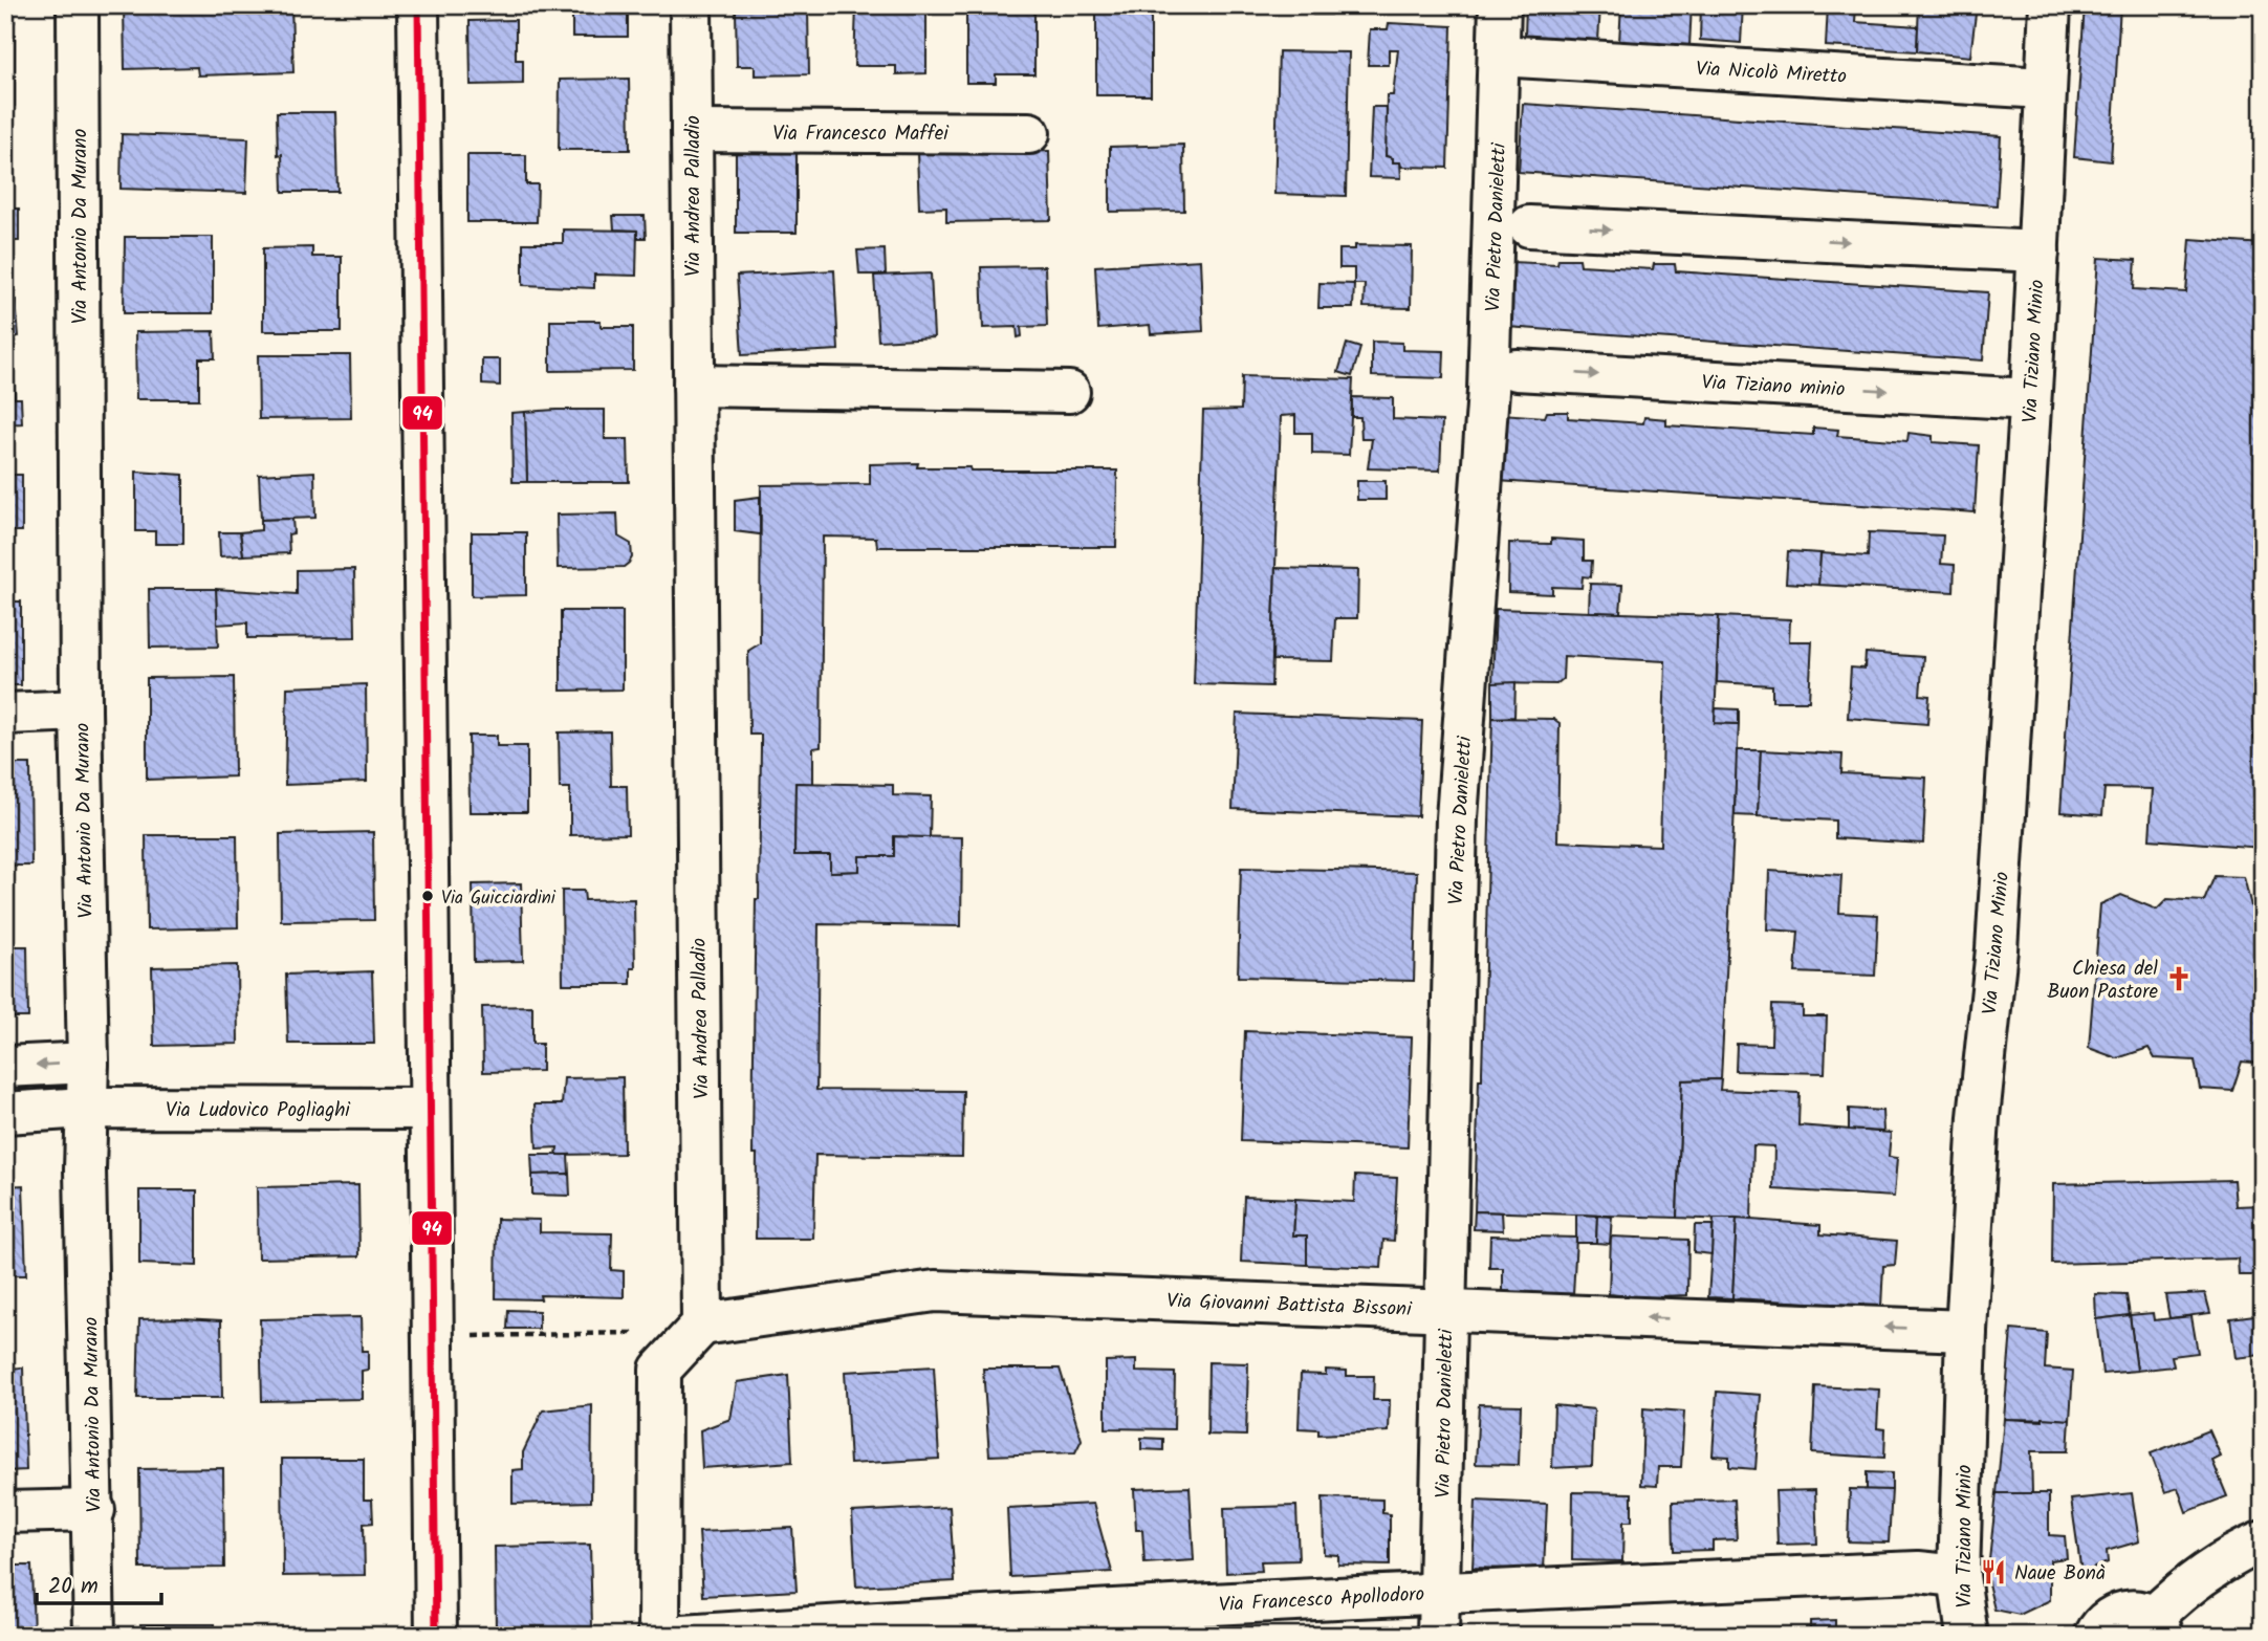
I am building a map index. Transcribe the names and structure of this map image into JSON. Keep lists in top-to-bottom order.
{
  "streets": {
    "street": [
      "Via Nicolò Miretto",
      "Via Francesco Maffei",
      "Via Andrea Palladio",
      "Via Antonio Da Murano",
      "Via Pietro Danieletti",
      "Via Tiziano Minio",
      "Via Tiziano minio",
      "Via Ludovico Pogliaghi",
      "Via Giovanni Battista Bissoni",
      "Via Francesco Apollodoro"
    ]
  },
  "crossings": [
    ["Via Nicolò Miretto", "Via Pietro Danieletti"],
    ["Via Nicolò Miretto", "Via Tiziano Minio"],
    ["Via Francesco Maffei", "Via Andrea Palladio"],
    ["Via Andrea Palladio", "Via Giovanni Battista Bissoni"],
    ["Via Antonio Da Murano", "Via Ludovico Pogliaghi"],
    ["Via Pietro Danieletti", "Via Giovanni Battista Bissoni"],
    ["Via Pietro Danieletti", "Via Francesco Apollodoro"],
    ["Via Tiziano Minio", "Via Tiziano minio"],
    ["Via Tiziano Minio", "Via Giovanni Battista Bissoni"],
    ["Via Tiziano Minio", "Via Francesco Apollodoro"]
  ],
  "one_way": ["Via Tiziano minio", "Via Giovanni Battista Bissoni"],
  "places": {
    "other": ["Via Guicciardini"],
    "church": ["Chiesa del Buon Pastore"],
    "restaurant": ["Naue Bonà"]
  },
  "lines": ["transit line 94"],
  "scale_bar": "20 m"
}
